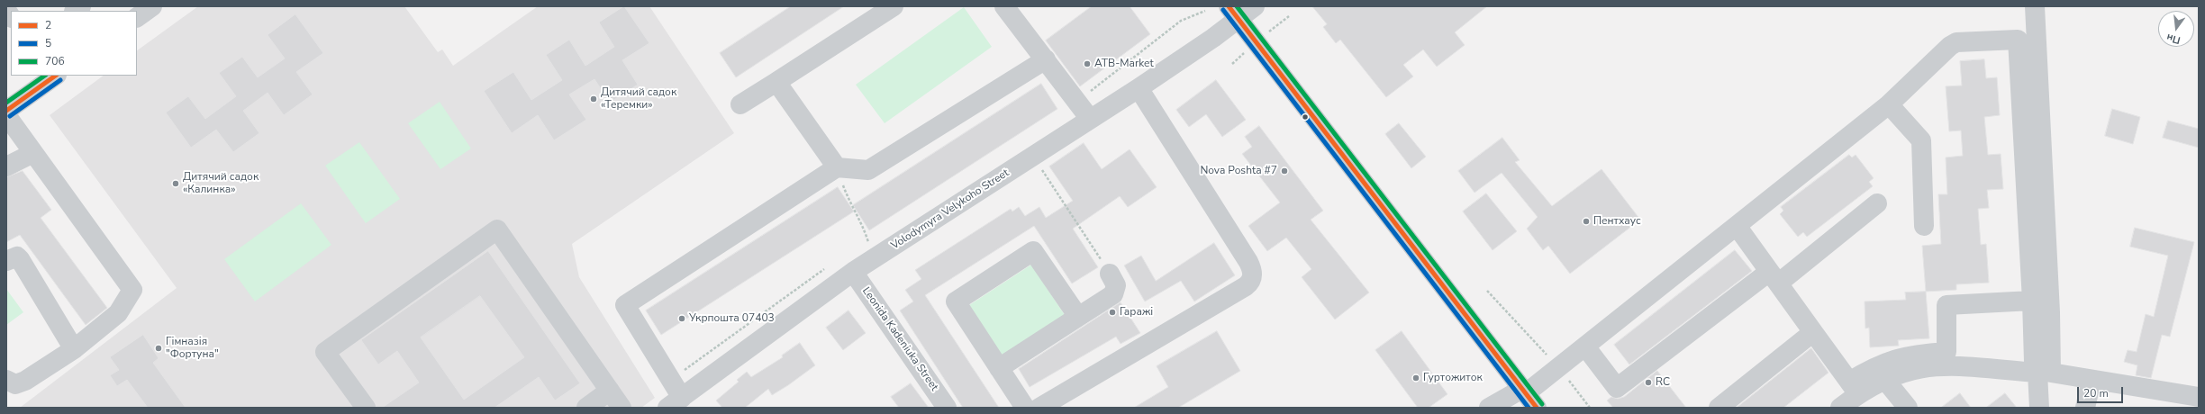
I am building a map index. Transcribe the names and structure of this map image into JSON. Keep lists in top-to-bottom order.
{
  "streets": {
    "street": ["Volodymyra Velykoho Street", "Leonida Kadeniuka Street"]
  },
  "crossings": [
    ["Volodymyra Velykoho Street", "Leonida Kadeniuka Street"]
  ],
  "places": [
    "ATB-Market",
    "Дитячий садок «Теремки»",
    "Nova Poshta #7",
    "Дитячий садок «Калинка»",
    "Пентхаус",
    "Гаражі",
    "Укрпошта 07403",
    "Гімназія \"Фортуна\"",
    "Гуртожиток",
    "RC"
  ],
  "lines": ["transit line 2", "transit line 706", "transit line 5"],
  "legend": ["2", "5", "706"],
  "scale_bar": "20 m",
  "north": "bottom"
}
